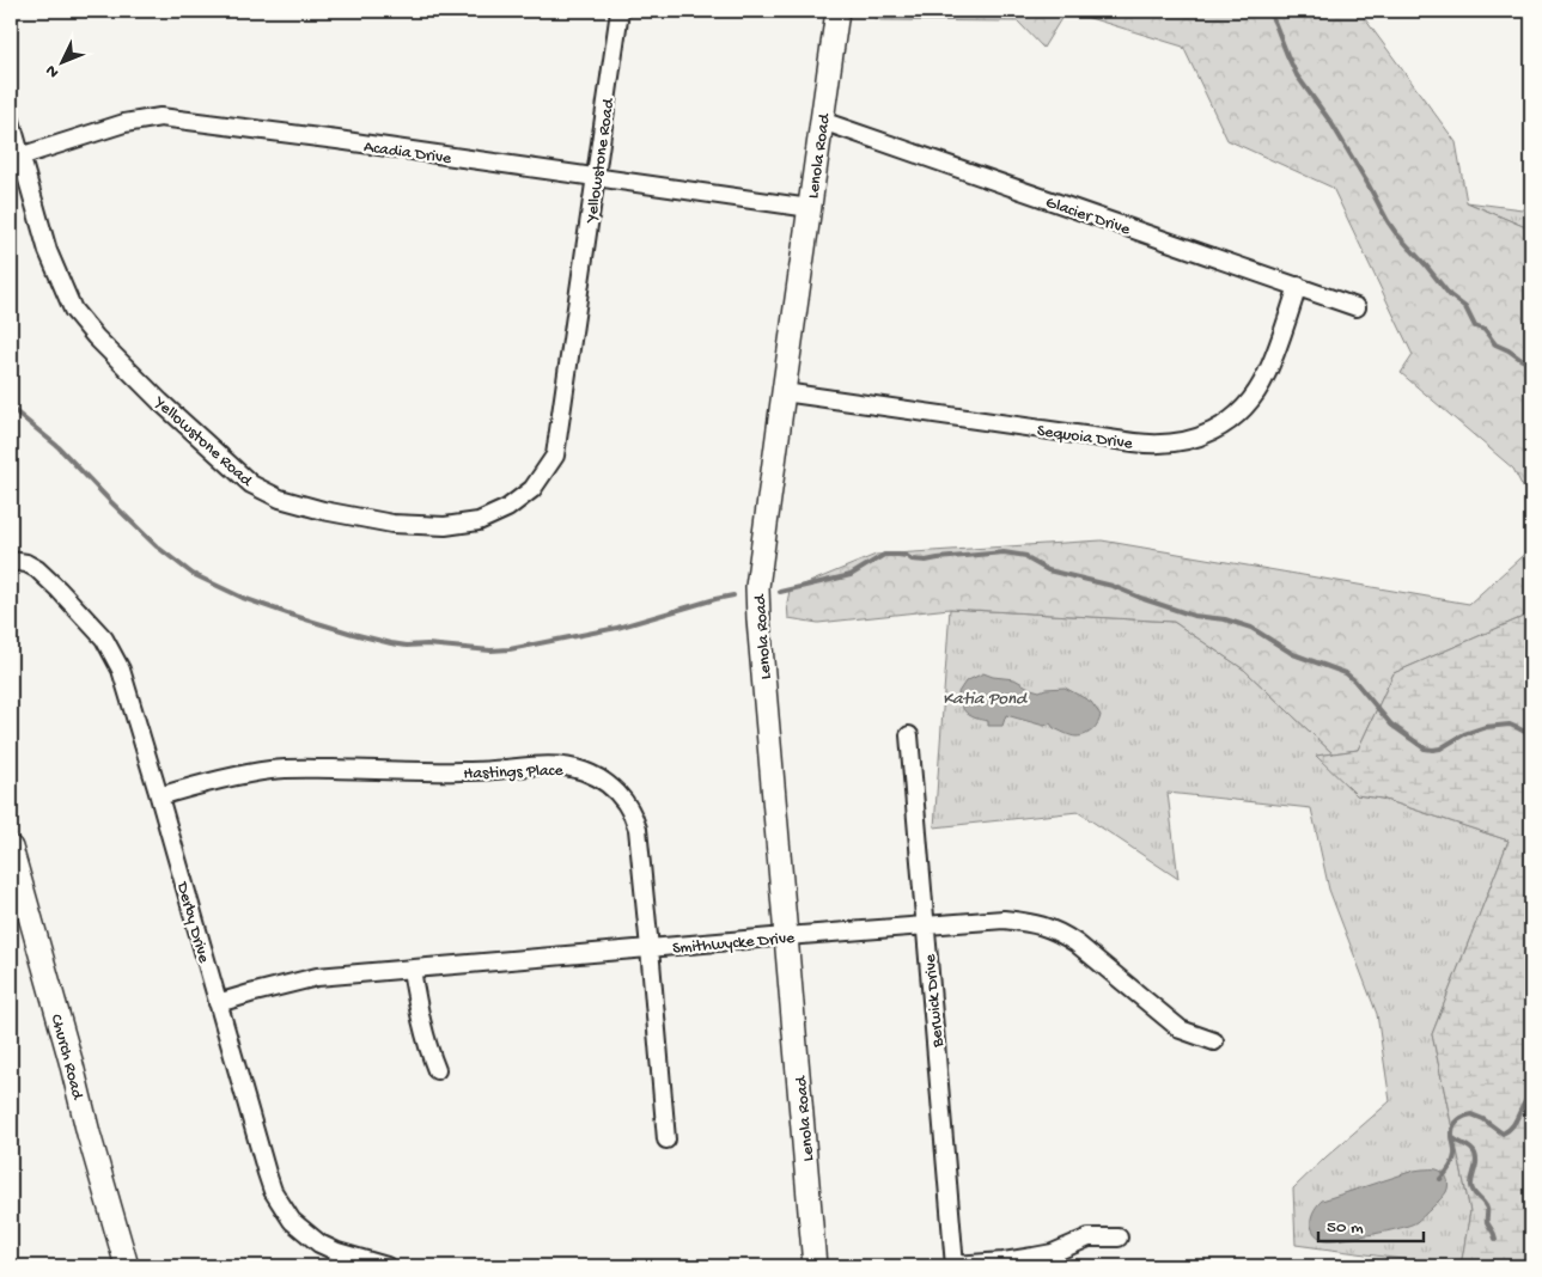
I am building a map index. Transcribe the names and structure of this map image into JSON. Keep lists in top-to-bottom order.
{
  "streets": {
    "main road": ["Lenola Road", "Church Road"],
    "street": [
      "Acadia Drive",
      "Yellowstone Road",
      "Glacier Drive",
      "Sequoia Drive",
      "Hastings Place",
      "Derby Drive",
      "Smithwycke Drive",
      "Berwick Drive"
    ]
  },
  "crossings": [
    ["Acadia Drive", "Lenola Road"],
    ["Acadia Drive", "Yellowstone Road"],
    ["Lenola Road", "Glacier Drive"],
    ["Lenola Road", "Sequoia Drive"],
    ["Lenola Road", "Smithwycke Drive"],
    ["Glacier Drive", "Sequoia Drive"],
    ["Hastings Place", "Derby Drive"],
    ["Hastings Place", "Smithwycke Drive"],
    ["Derby Drive", "Smithwycke Drive"],
    ["Smithwycke Drive", "Berwick Drive"]
  ],
  "water": ["Katia Pond"],
  "scale_bar": "50 m",
  "north": "bottom left"
}
